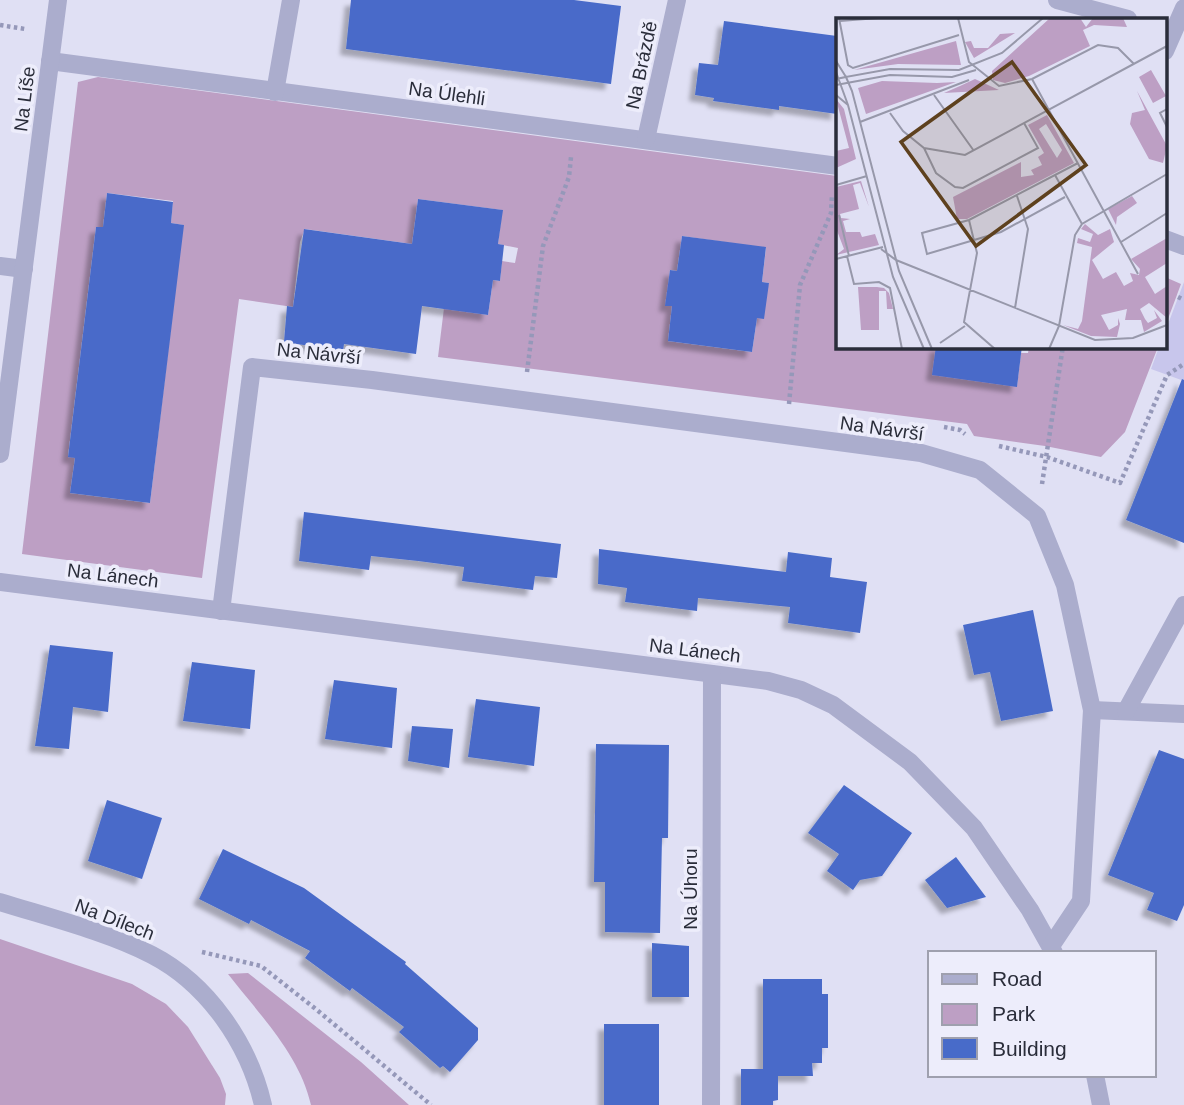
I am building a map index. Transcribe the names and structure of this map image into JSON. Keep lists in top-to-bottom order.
{
  "streets": {
    "street": [
      "Na Brázdě",
      "Na Úlehli",
      "Na Líše",
      "Na Návrší",
      "Na Lánech",
      "Na Úhoru",
      "Na Dílech"
    ]
  },
  "crossings": [
    ["Na Brázdě", "Na Úlehli"],
    ["Na Úlehli", "Na Líše"],
    ["Na Návrší", "Na Lánech"],
    ["Na Lánech", "Na Úhoru"]
  ],
  "legend": ["Road", "Park", "Building"]
}
